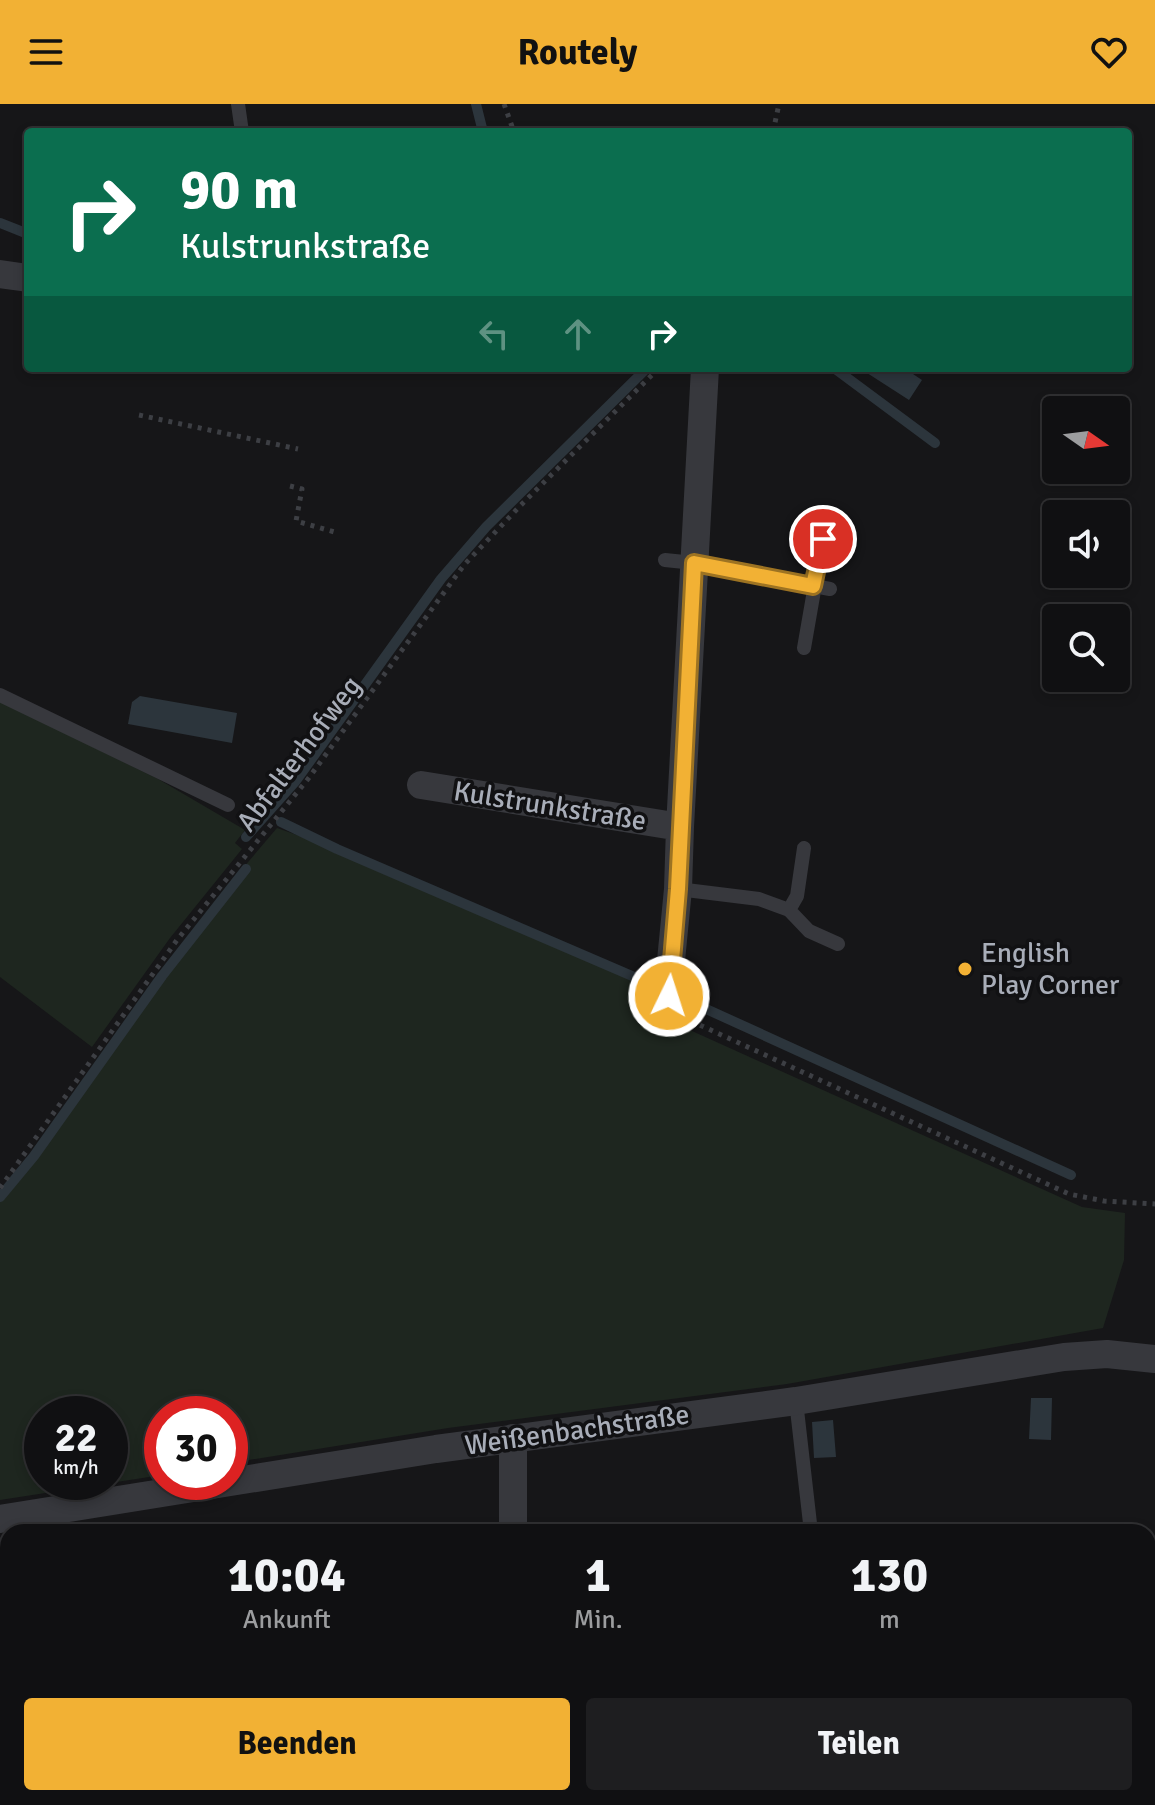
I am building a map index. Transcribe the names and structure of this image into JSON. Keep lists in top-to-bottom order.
{
  "streets": {
    "street": ["Kulstrunkstraße", "Weißenbachstraße"],
    "path": ["Abfalterhofweg"]
  },
  "places": ["English Play Corner"],
  "north": "right",
  "page": {
    "header": "Routely",
    "turn": ["90 m", "Kulstrunkstraße"],
    "speed": "22 km/h",
    "limit": "30",
    "eta": [
      "10:04",
      "Ankunft",
      "1",
      "Min.",
      "130",
      "m"
    ],
    "buttons": ["Beenden", "Teilen"]
  }
}
